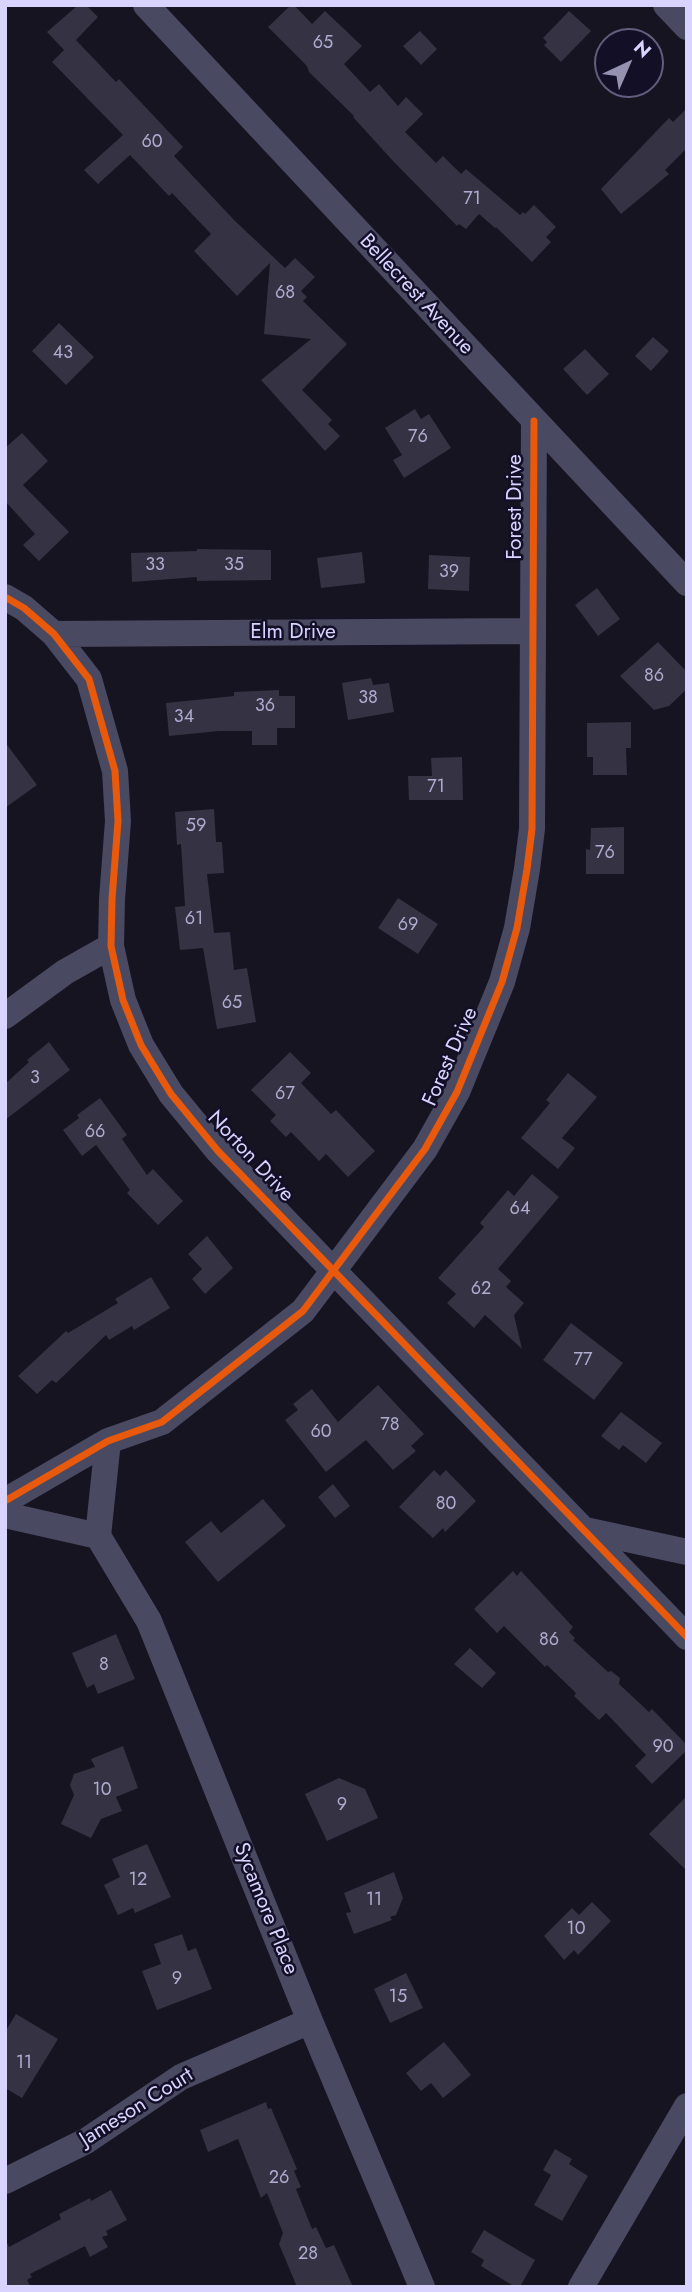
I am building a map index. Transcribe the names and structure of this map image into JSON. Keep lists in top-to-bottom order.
{
  "streets": {
    "street": [
      "Bellecrest Avenue",
      "Forest Drive",
      "Elm Drive",
      "Norton Drive",
      "Sycamore Place",
      "Jameson Court"
    ]
  },
  "crossings": [
    ["Bellecrest Avenue", "Forest Drive"],
    ["Forest Drive", "Elm Drive"],
    ["Forest Drive", "Norton Drive"],
    ["Elm Drive", "Norton Drive"],
    ["Sycamore Place", "Jameson Court"]
  ],
  "house_numbers": [
    "65",
    "60",
    "71",
    "68",
    "43",
    "76",
    "33",
    "35",
    "39",
    "86",
    "38",
    "36",
    "34",
    "71",
    "59",
    "76",
    "61",
    "69",
    "65",
    "3",
    "67",
    "66",
    "64",
    "62",
    "77",
    "78",
    "60",
    "80",
    "86",
    "8",
    "90",
    "10",
    "9",
    "12",
    "11",
    "10",
    "9",
    "15",
    "11",
    "26",
    "28"
  ],
  "north": "top right"
}
